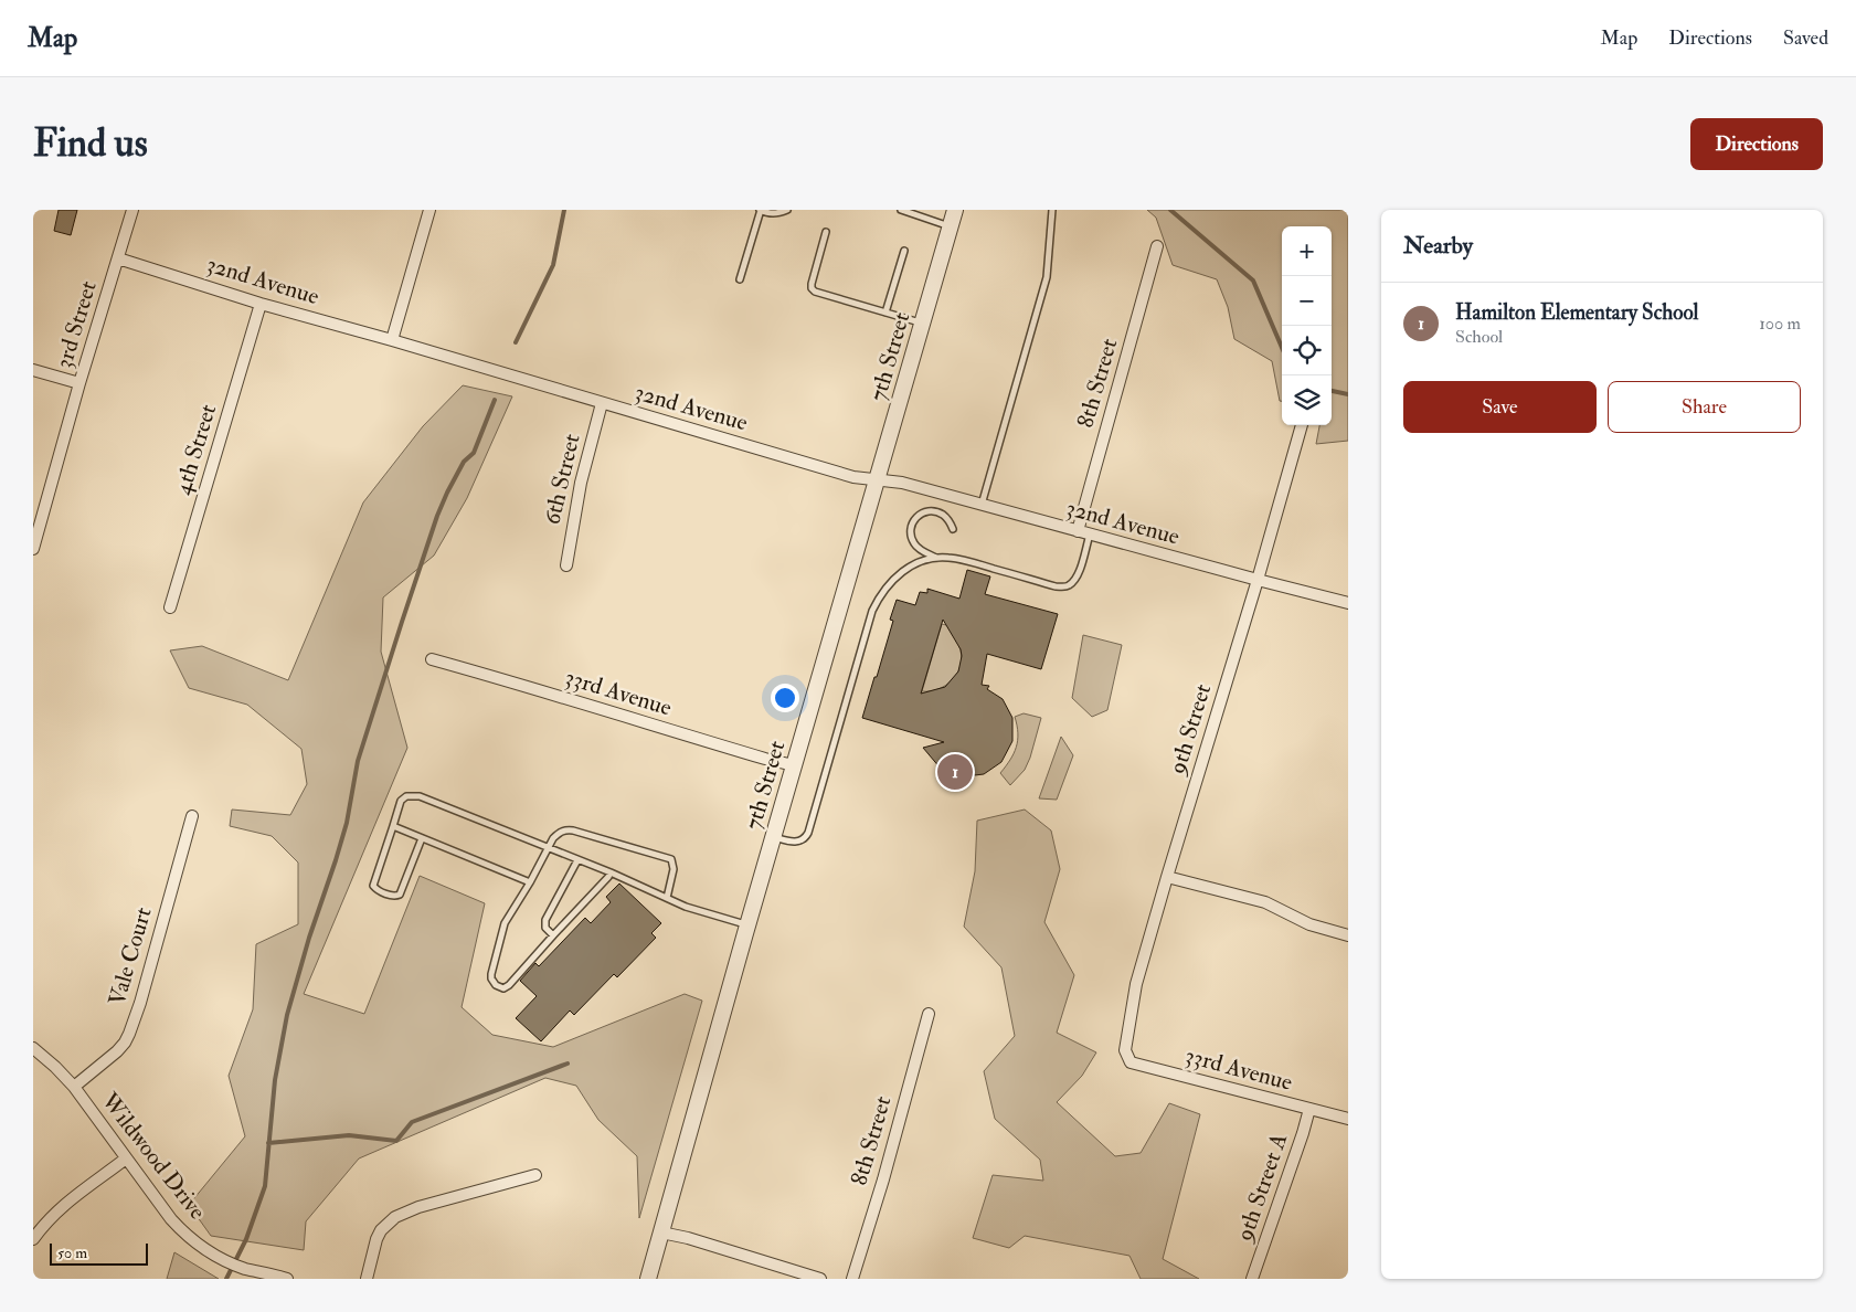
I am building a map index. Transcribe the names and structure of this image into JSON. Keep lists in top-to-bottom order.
{
  "streets": {
    "street": [
      "32nd Avenue",
      "3rd Street",
      "7th Street",
      "8th Street",
      "4th Street",
      "6th Street",
      "33rd Avenue",
      "9th Street",
      "Vale Court",
      "Wildwood Drive",
      "9th Street A"
    ]
  },
  "crossings": [
    ["32nd Avenue", "3rd Street"],
    ["32nd Avenue", "7th Street"],
    ["32nd Avenue", "8th Street"],
    ["32nd Avenue", "4th Street"],
    ["32nd Avenue", "6th Street"],
    ["32nd Avenue", "9th Street"],
    ["7th Street", "33rd Avenue"],
    ["33rd Avenue", "9th Street"],
    ["33rd Avenue", "9th Street A"],
    ["Vale Court", "Wildwood Drive"]
  ],
  "scale_bar": "50 m",
  "page": {
    "header": "Map",
    "nav": ["Map", "Directions", "Saved"],
    "buttons": [
      "Directions",
      ["Save", "Share"]
    ],
    "title": "Find us",
    "heading": "Nearby",
    "map_buttons": ["+", "−"],
    "list": [
      {
        "mark": "1",
        "name": "Hamilton Elementary School",
        "note": "School",
        "value": "100 m"
      }
    ],
    "pins": "1",
    "scale": "50 m"
  }
}
